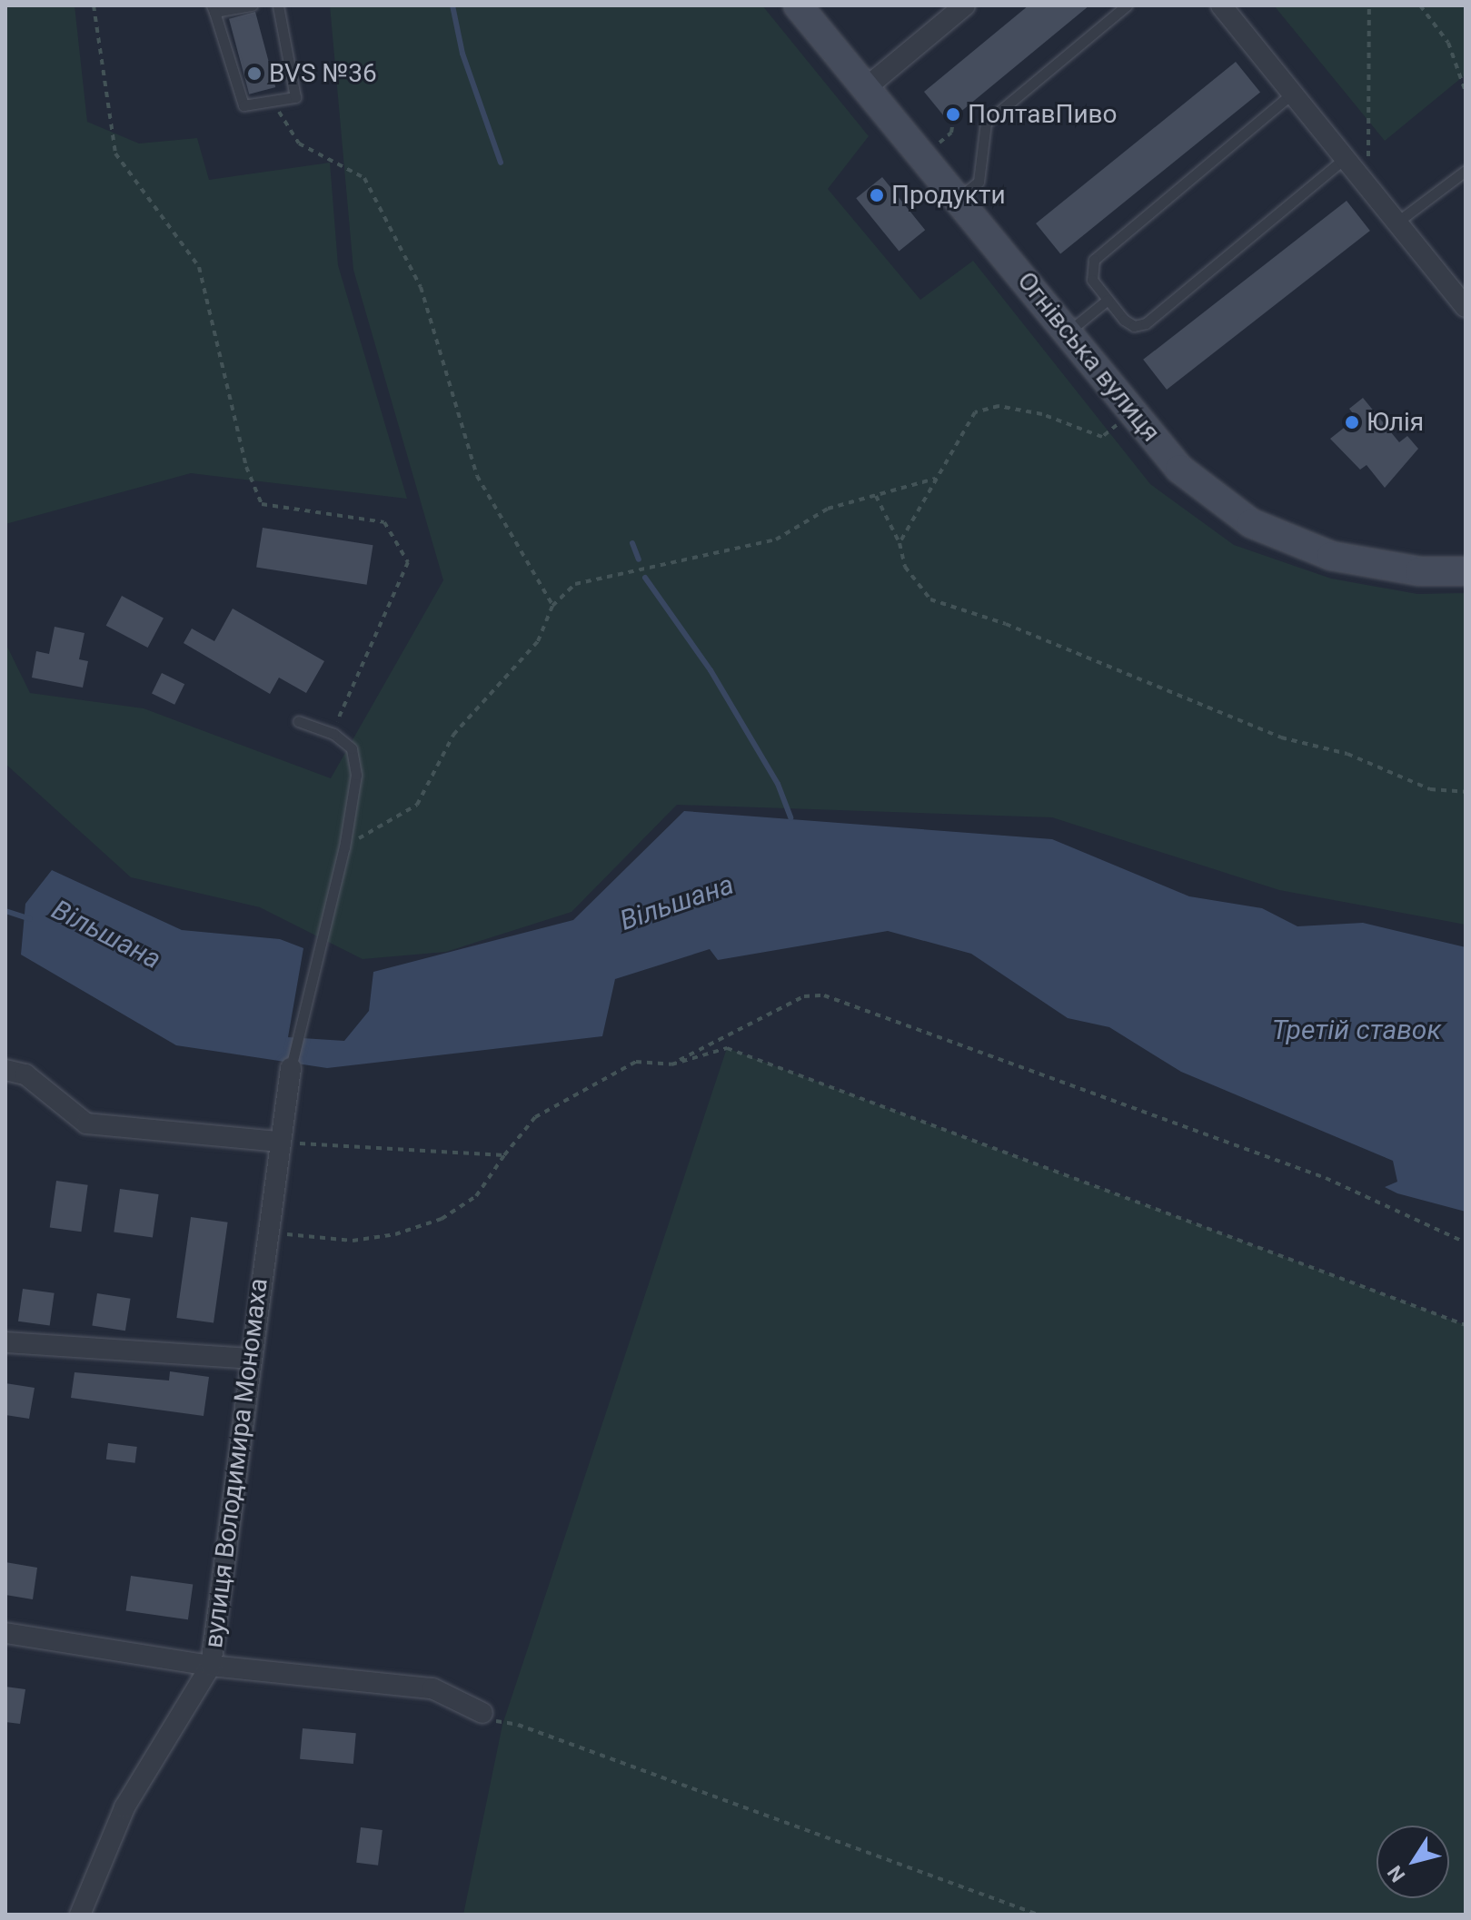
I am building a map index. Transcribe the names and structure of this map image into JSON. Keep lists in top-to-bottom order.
{
  "streets": {
    "street": ["Огнівська вулиця", "вулиця Володимира Мономаха"]
  },
  "water": ["Вільшана", "Третій ставок"],
  "places": [
    "BVS №36",
    "ПолтавПиво",
    "Продукти",
    "Юлія"
  ],
  "north": "bottom left"
}
